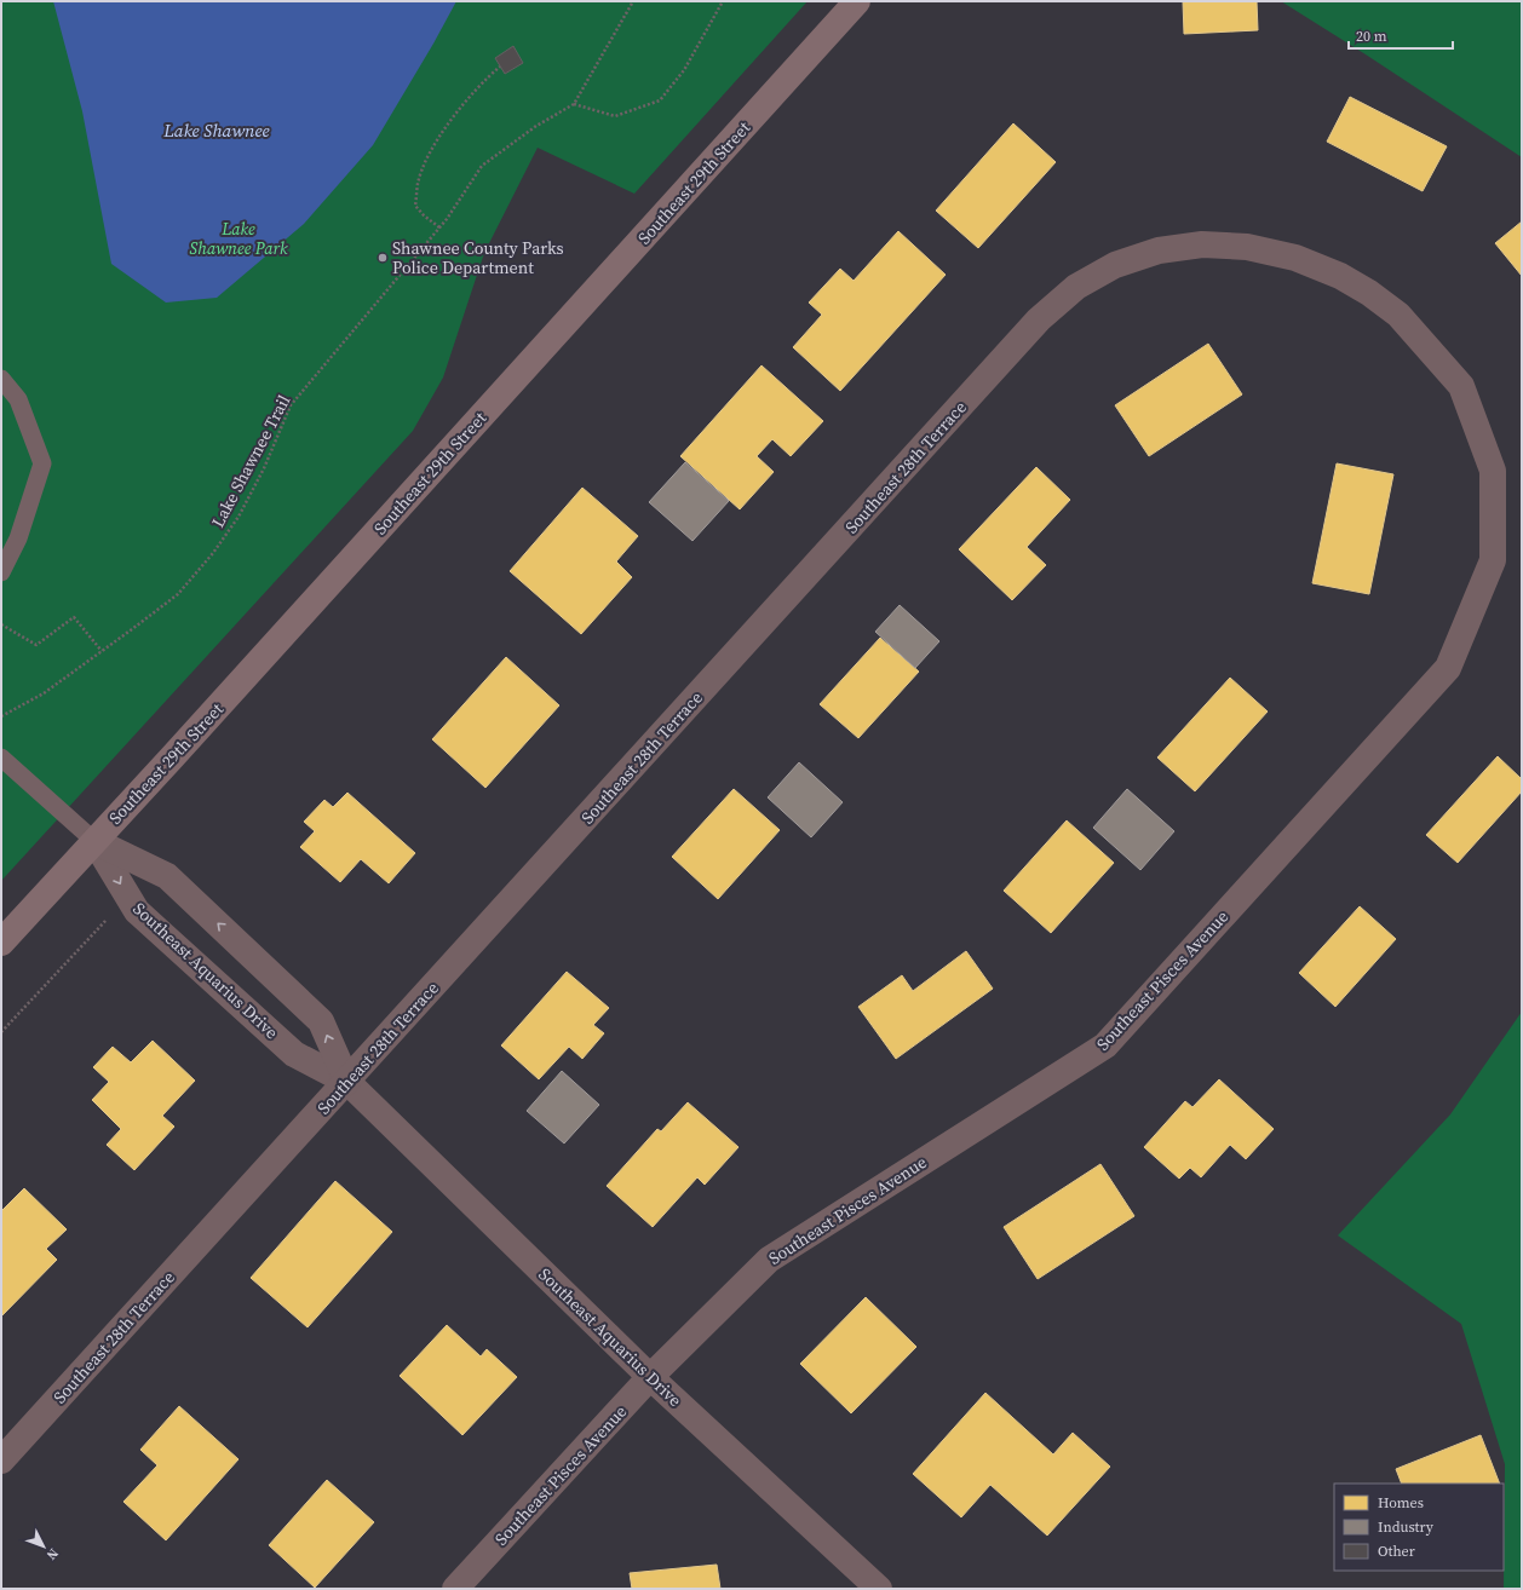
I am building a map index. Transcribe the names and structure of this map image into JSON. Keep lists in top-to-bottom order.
{
  "streets": {
    "main road": ["Southeast 29th Street"],
    "street": ["Southeast 28th Terrace", "Southeast Aquarius Drive", "Southeast Pisces Avenue"],
    "path": ["Lake Shawnee Trail"]
  },
  "crossings": [
    ["Southeast 29th Street", "Southeast Aquarius Drive"],
    ["Southeast 28th Terrace", "Southeast Aquarius Drive"],
    ["Southeast 28th Terrace", "Southeast Pisces Avenue"],
    ["Southeast Aquarius Drive", "Southeast Pisces Avenue"]
  ],
  "water": ["Lake Shawnee"],
  "parks": ["Lake Shawnee Park"],
  "places": ["Shawnee County Parks Police Department"],
  "legend": ["Homes", "Industry", "Other"],
  "scale_bar": "20 m",
  "north": "bottom right"
}
